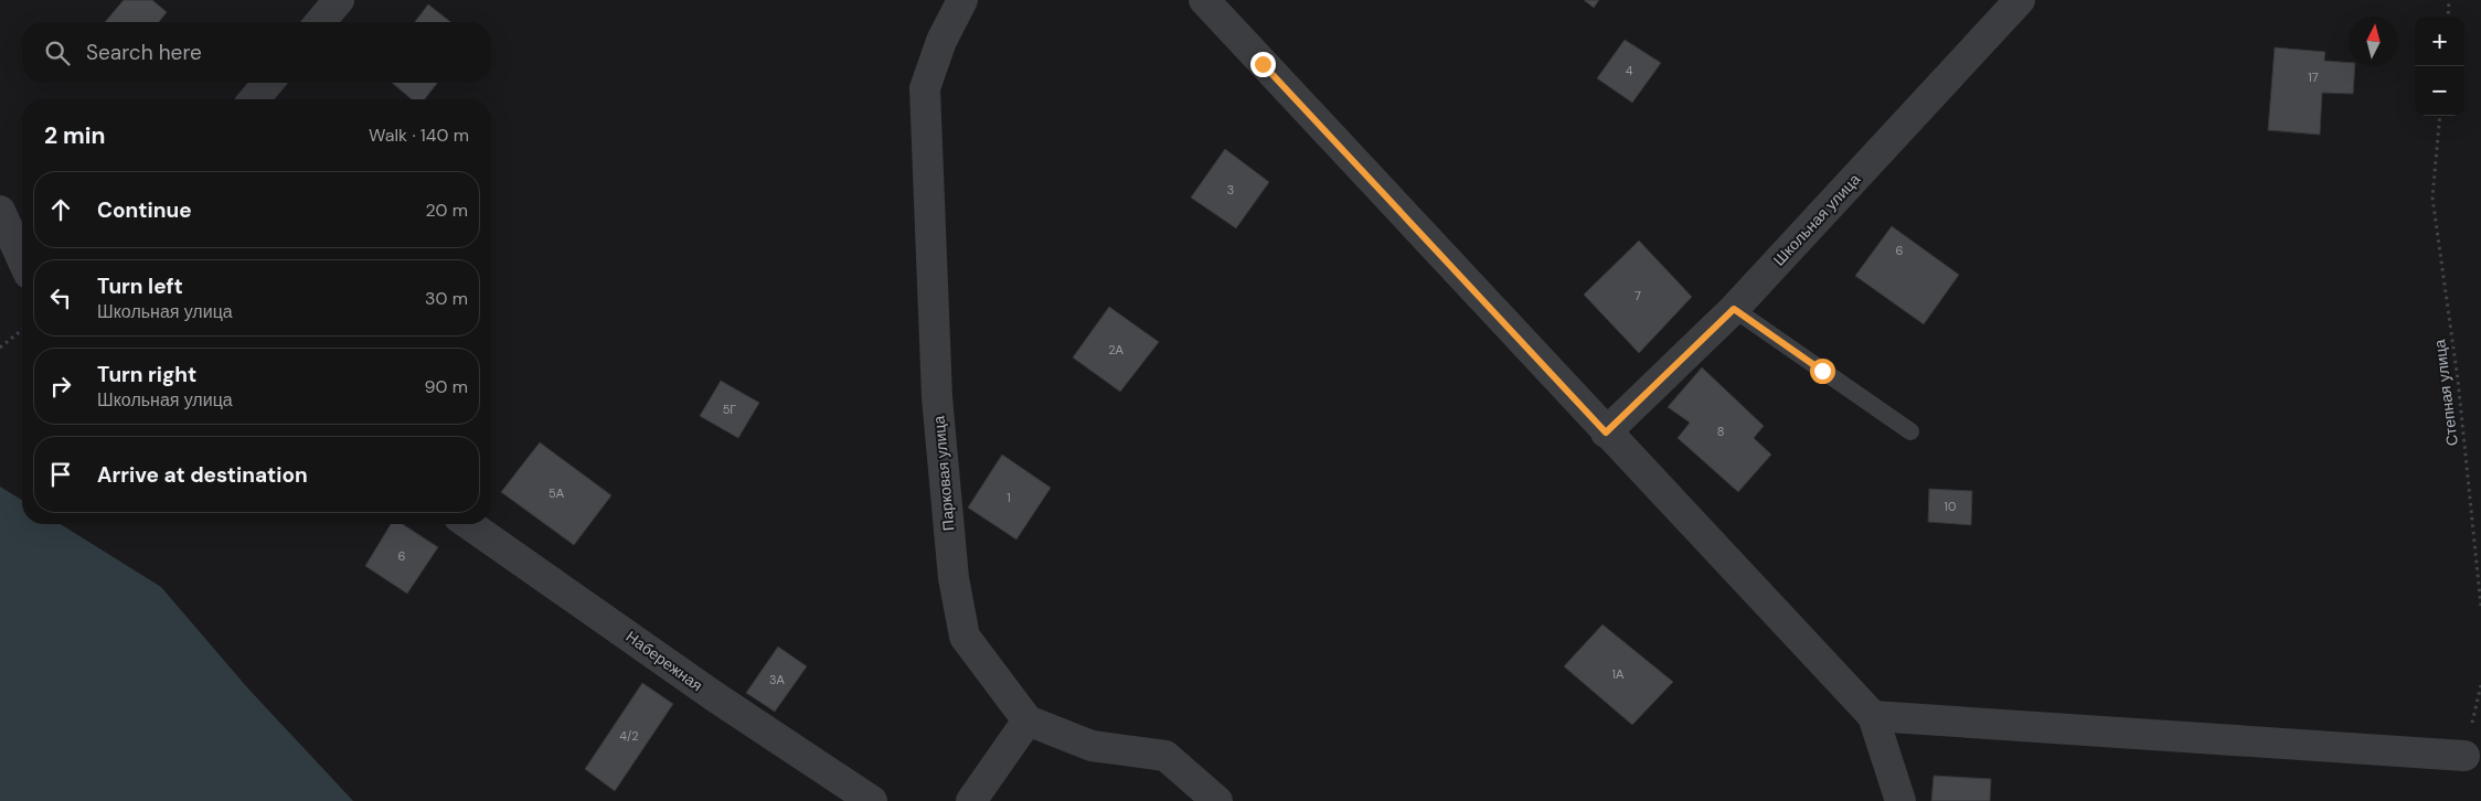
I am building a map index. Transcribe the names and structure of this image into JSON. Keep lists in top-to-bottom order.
{
  "streets": {
    "street": ["Школьная улица", "Парковая улица", "Набережная"],
    "path": ["Степная улица"]
  },
  "house_numbers": [
    "4",
    "17",
    "3",
    "6",
    "7",
    "2А",
    "5Г",
    "8",
    "5А",
    "1",
    "10",
    "6",
    "1А",
    "3А",
    "4/2"
  ],
  "north": "top",
  "page": {
    "map_buttons": ["+", "−"],
    "search": "Search here",
    "heading": ["2 min", "Walk · 140 m"],
    "list": [
      ["Continue", "20 m"],
      ["Turn left", "Школьная улица", "30 m"],
      ["Turn right", "Школьная улица", "90 m"],
      "Arrive at destination"
    ]
  }
}
